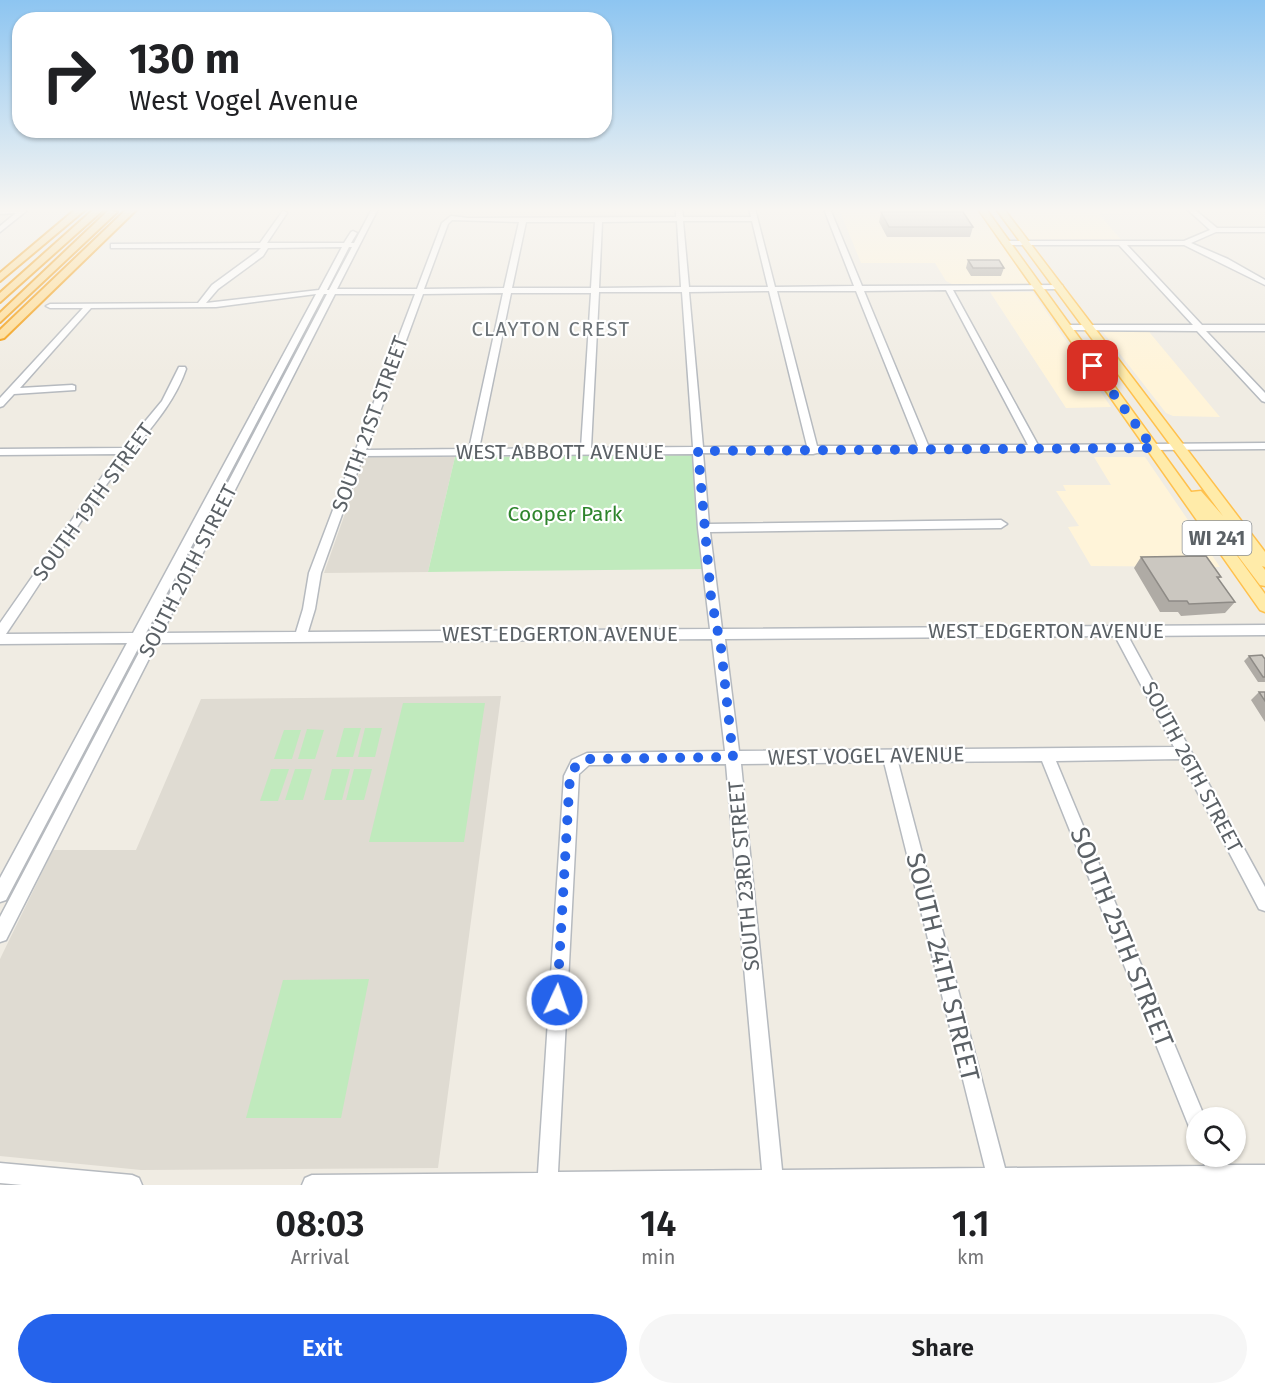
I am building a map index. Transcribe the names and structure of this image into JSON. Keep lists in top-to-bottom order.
{
  "streets": {
    "main road": ["WI 241"],
    "street": [
      "SOUTH 21ST STREET",
      "WEST ABBOTT AVENUE",
      "SOUTH 19TH STREET",
      "SOUTH 20TH STREET",
      "WEST EDGERTON AVENUE",
      "WEST VOGEL AVENUE",
      "SOUTH 26TH STREET",
      "SOUTH 23RD STREET",
      "SOUTH 25TH STREET",
      "SOUTH 24TH STREET"
    ]
  },
  "crossings": [
    ["SOUTH 21ST STREET", "WEST ABBOTT AVENUE"],
    ["SOUTH 21ST STREET", "WEST EDGERTON AVENUE"],
    ["WEST ABBOTT AVENUE", "WI 241"],
    ["WEST ABBOTT AVENUE", "SOUTH 23RD STREET"],
    ["SOUTH 20TH STREET", "WEST EDGERTON AVENUE"],
    ["WEST EDGERTON AVENUE", "SOUTH 26TH STREET"],
    ["WEST EDGERTON AVENUE", "SOUTH 23RD STREET"],
    ["WEST VOGEL AVENUE", "SOUTH 26TH STREET"],
    ["WEST VOGEL AVENUE", "SOUTH 23RD STREET"],
    ["WEST VOGEL AVENUE", "SOUTH 25TH STREET"],
    ["WEST VOGEL AVENUE", "SOUTH 24TH STREET"]
  ],
  "districts": ["CLAYTON CREST"],
  "parks": ["Cooper Park"],
  "page": {
    "turn": ["130 m", "West Vogel Avenue"],
    "eta": [
      "08:03",
      "Arrival",
      "14",
      "min",
      "1.1",
      "km"
    ],
    "buttons": ["Exit", "Share"]
  }
}
